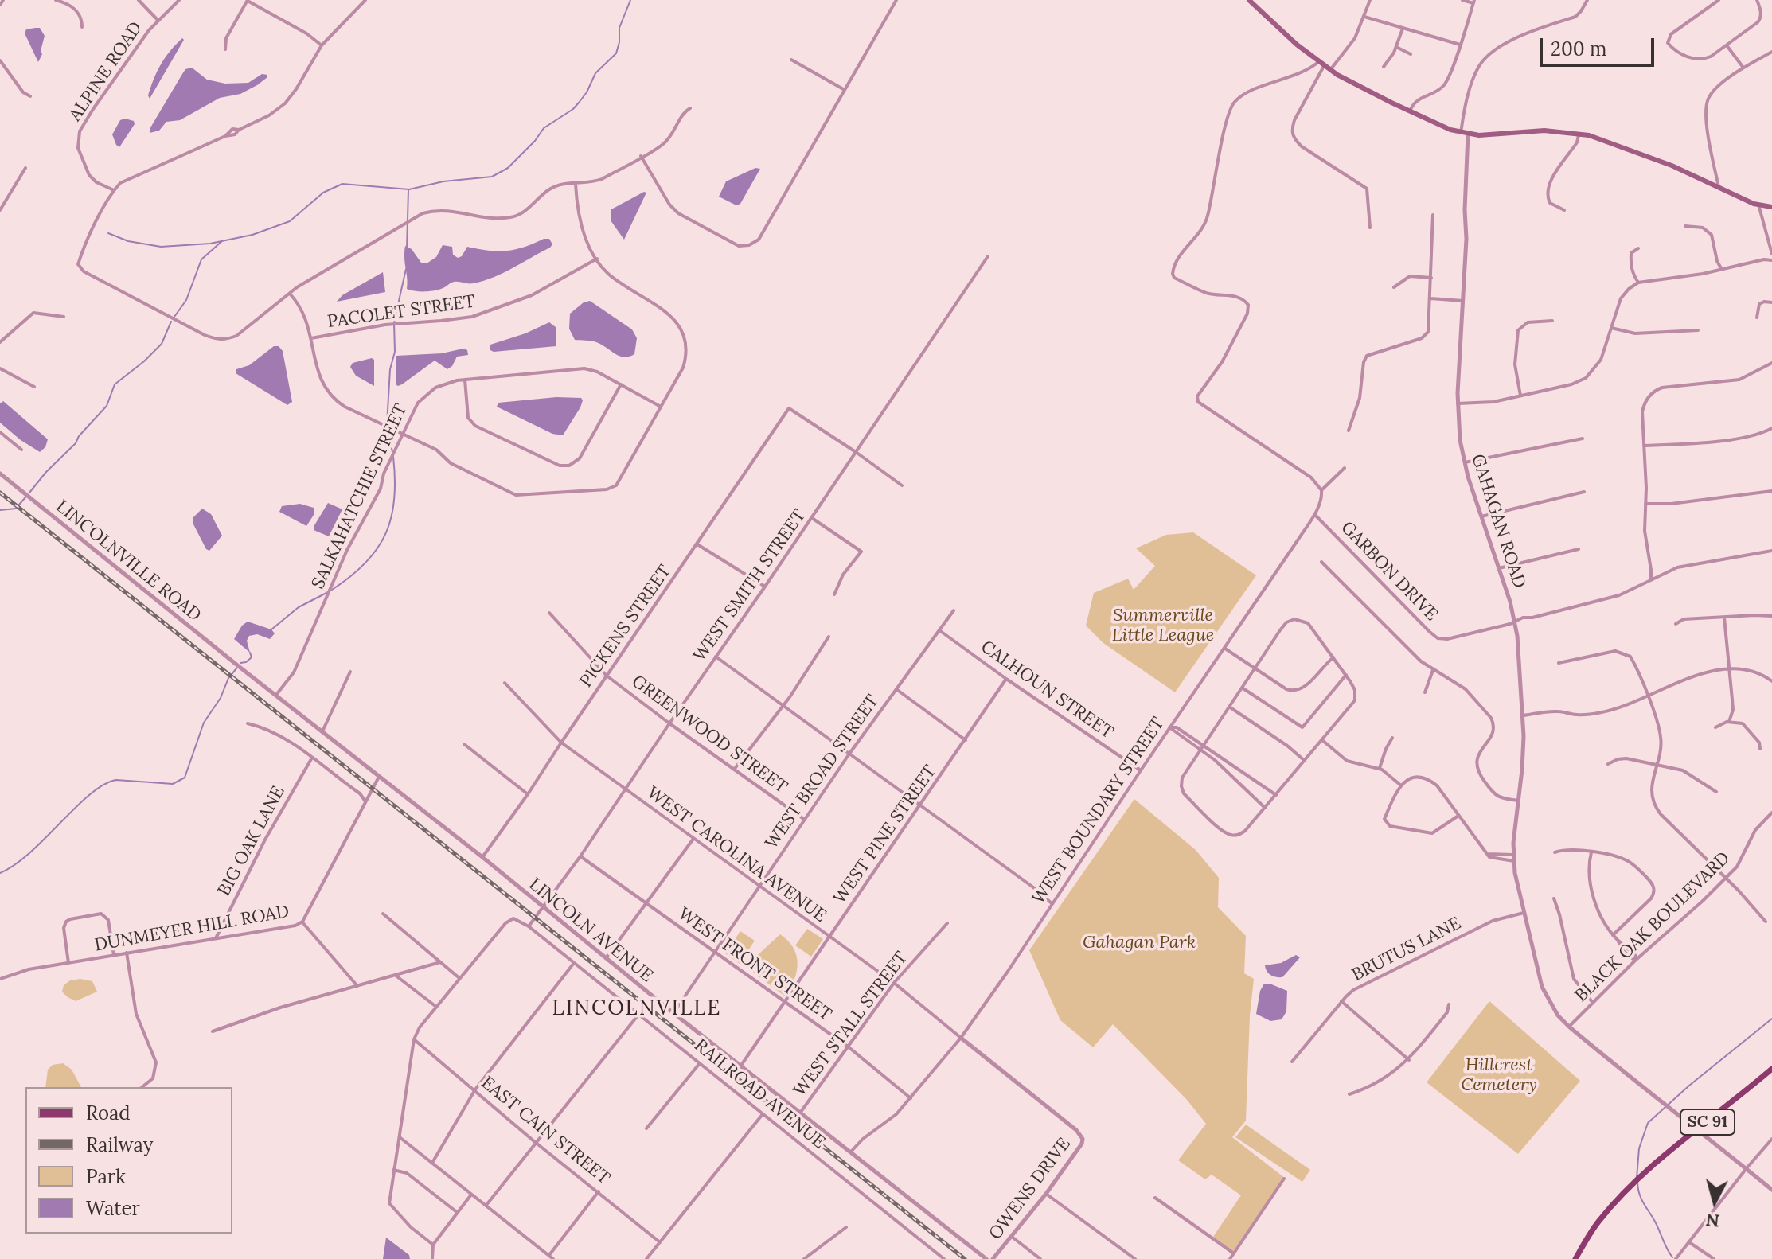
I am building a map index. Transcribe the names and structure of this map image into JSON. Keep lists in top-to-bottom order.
{
  "streets": {
    "main road": ["SC 91"],
    "street": [
      "ALPINE ROAD",
      "PACOLET STREET",
      "SALKAHATCHIE STREET",
      "GAHAGAN ROAD",
      "LINCOLNVILLE ROAD",
      "GARBON DRIVE",
      "WEST SMITH STREET",
      "PICKENS STREET",
      "CALHOUN STREET",
      "GREENWOOD STREET",
      "WEST BROAD STREET",
      "WEST BOUNDARY STREET",
      "WEST PINE STREET",
      "BIG OAK LANE",
      "WEST CAROLINA AVENUE",
      "BLACK OAK BOULEVARD",
      "DUNMEYER HILL ROAD",
      "LINCOLN AVENUE",
      "BRUTUS LANE",
      "WEST FRONT STREET",
      "WEST STALL STREET",
      "RAILROAD AVENUE",
      "EAST CAIN STREET",
      "OWENS DRIVE"
    ]
  },
  "crossings": [
    ["SALKAHATCHIE STREET", "LINCOLN AVENUE"],
    ["GAHAGAN ROAD", "GARBON DRIVE"],
    ["GAHAGAN ROAD", "BLACK OAK BOULEVARD"],
    ["GAHAGAN ROAD", "BRUTUS LANE"],
    ["GAHAGAN ROAD", "SC 91"],
    ["LINCOLNVILLE ROAD", "LINCOLN AVENUE"],
    ["GARBON DRIVE", "WEST BOUNDARY STREET"],
    ["WEST SMITH STREET", "PICKENS STREET"],
    ["WEST SMITH STREET", "GREENWOOD STREET"],
    ["WEST SMITH STREET", "WEST CAROLINA AVENUE"],
    ["WEST SMITH STREET", "LINCOLN AVENUE"],
    ["WEST SMITH STREET", "WEST FRONT STREET"],
    ["WEST SMITH STREET", "RAILROAD AVENUE"],
    ["PICKENS STREET", "GREENWOOD STREET"],
    ["PICKENS STREET", "WEST CAROLINA AVENUE"],
    ["PICKENS STREET", "LINCOLN AVENUE"],
    ["CALHOUN STREET", "WEST BROAD STREET"],
    ["CALHOUN STREET", "WEST BOUNDARY STREET"],
    ["CALHOUN STREET", "WEST PINE STREET"],
    ["GREENWOOD STREET", "WEST BROAD STREET"],
    ["WEST BROAD STREET", "WEST CAROLINA AVENUE"],
    ["WEST BROAD STREET", "LINCOLN AVENUE"],
    ["WEST BROAD STREET", "WEST FRONT STREET"],
    ["WEST BOUNDARY STREET", "WEST CAROLINA AVENUE"],
    ["WEST BOUNDARY STREET", "LINCOLN AVENUE"],
    ["WEST BOUNDARY STREET", "WEST FRONT STREET"],
    ["WEST BOUNDARY STREET", "OWENS DRIVE"],
    ["WEST PINE STREET", "WEST CAROLINA AVENUE"],
    ["WEST PINE STREET", "LINCOLN AVENUE"],
    ["WEST PINE STREET", "WEST FRONT STREET"],
    ["BIG OAK LANE", "DUNMEYER HILL ROAD"],
    ["WEST CAROLINA AVENUE", "WEST STALL STREET"],
    ["WEST CAROLINA AVENUE", "OWENS DRIVE"],
    ["DUNMEYER HILL ROAD", "LINCOLN AVENUE"],
    ["LINCOLN AVENUE", "WEST STALL STREET"],
    ["WEST FRONT STREET", "WEST STALL STREET"]
  ],
  "districts": ["LINCOLNVILLE"],
  "parks": ["Summerville Little League", "Gahagan Park", "Hillcrest Cemetery"],
  "legend": [
    "Road",
    "Railway",
    "Park",
    "Water"
  ],
  "scale_bar": "200 m",
  "north": "bottom"
}
